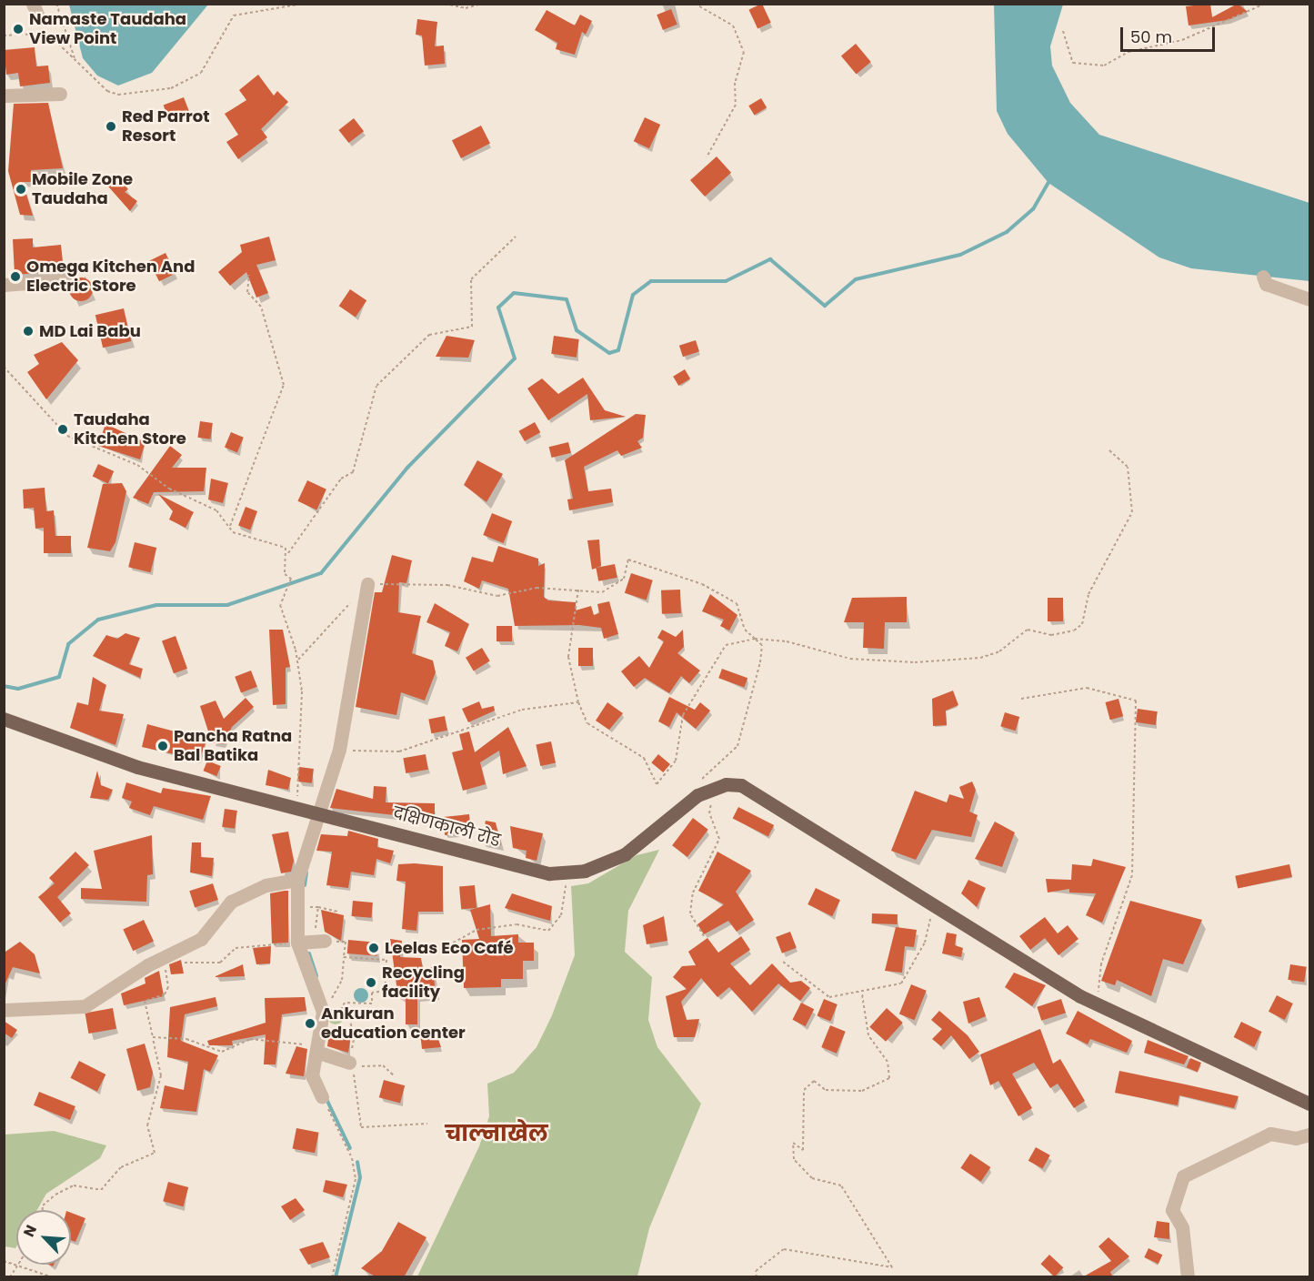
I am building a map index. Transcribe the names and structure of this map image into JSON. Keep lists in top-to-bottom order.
{
  "streets": {
    "main road": ["दक्षिणकाली रोड"]
  },
  "districts": ["चाल्नाखेल"],
  "places": [
    "Namaste Taudaha View Point",
    "Red Parrot Resort",
    "Mobile Zone Taudaha",
    "Omega Kitchen And Electric Store",
    "MD Lai Babu",
    "Taudaha Kitchen Store",
    "Pancha Ratna Bal Batika",
    "Leelas Eco Café",
    "Recycling facility",
    "Ankuran education center"
  ],
  "scale_bar": "50 m",
  "north": "top left"
}
